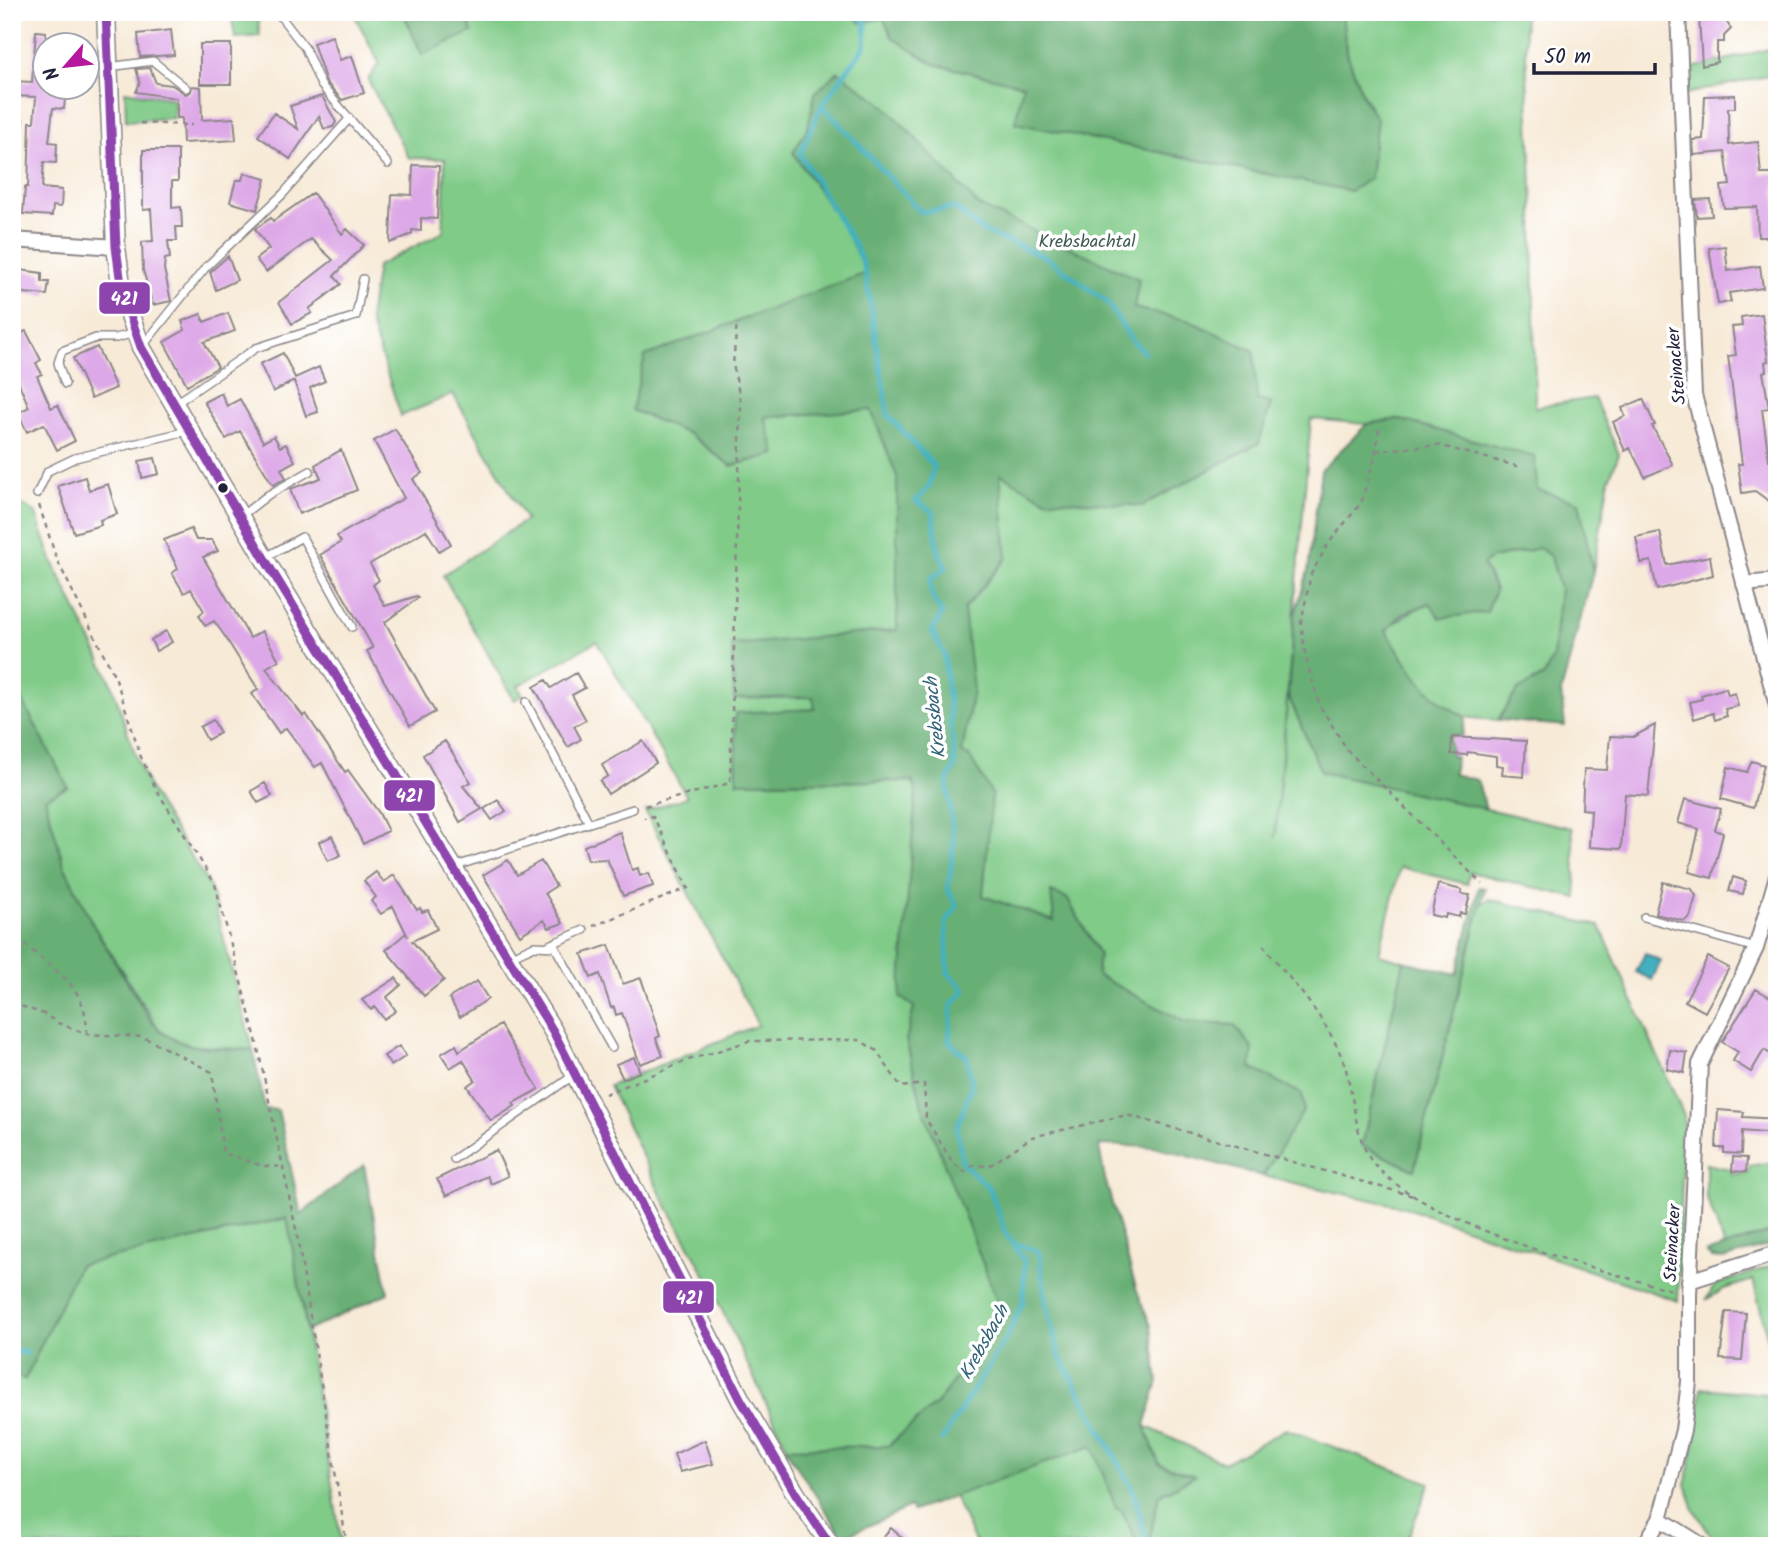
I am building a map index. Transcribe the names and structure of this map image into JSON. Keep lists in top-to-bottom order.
{
  "streets": {
    "street": ["Steinacker"]
  },
  "water": ["Krebsbach"],
  "parks": ["Krebsbachtal"],
  "lines": ["transit line 421"],
  "scale_bar": "50 m",
  "north": "bottom left"
}
